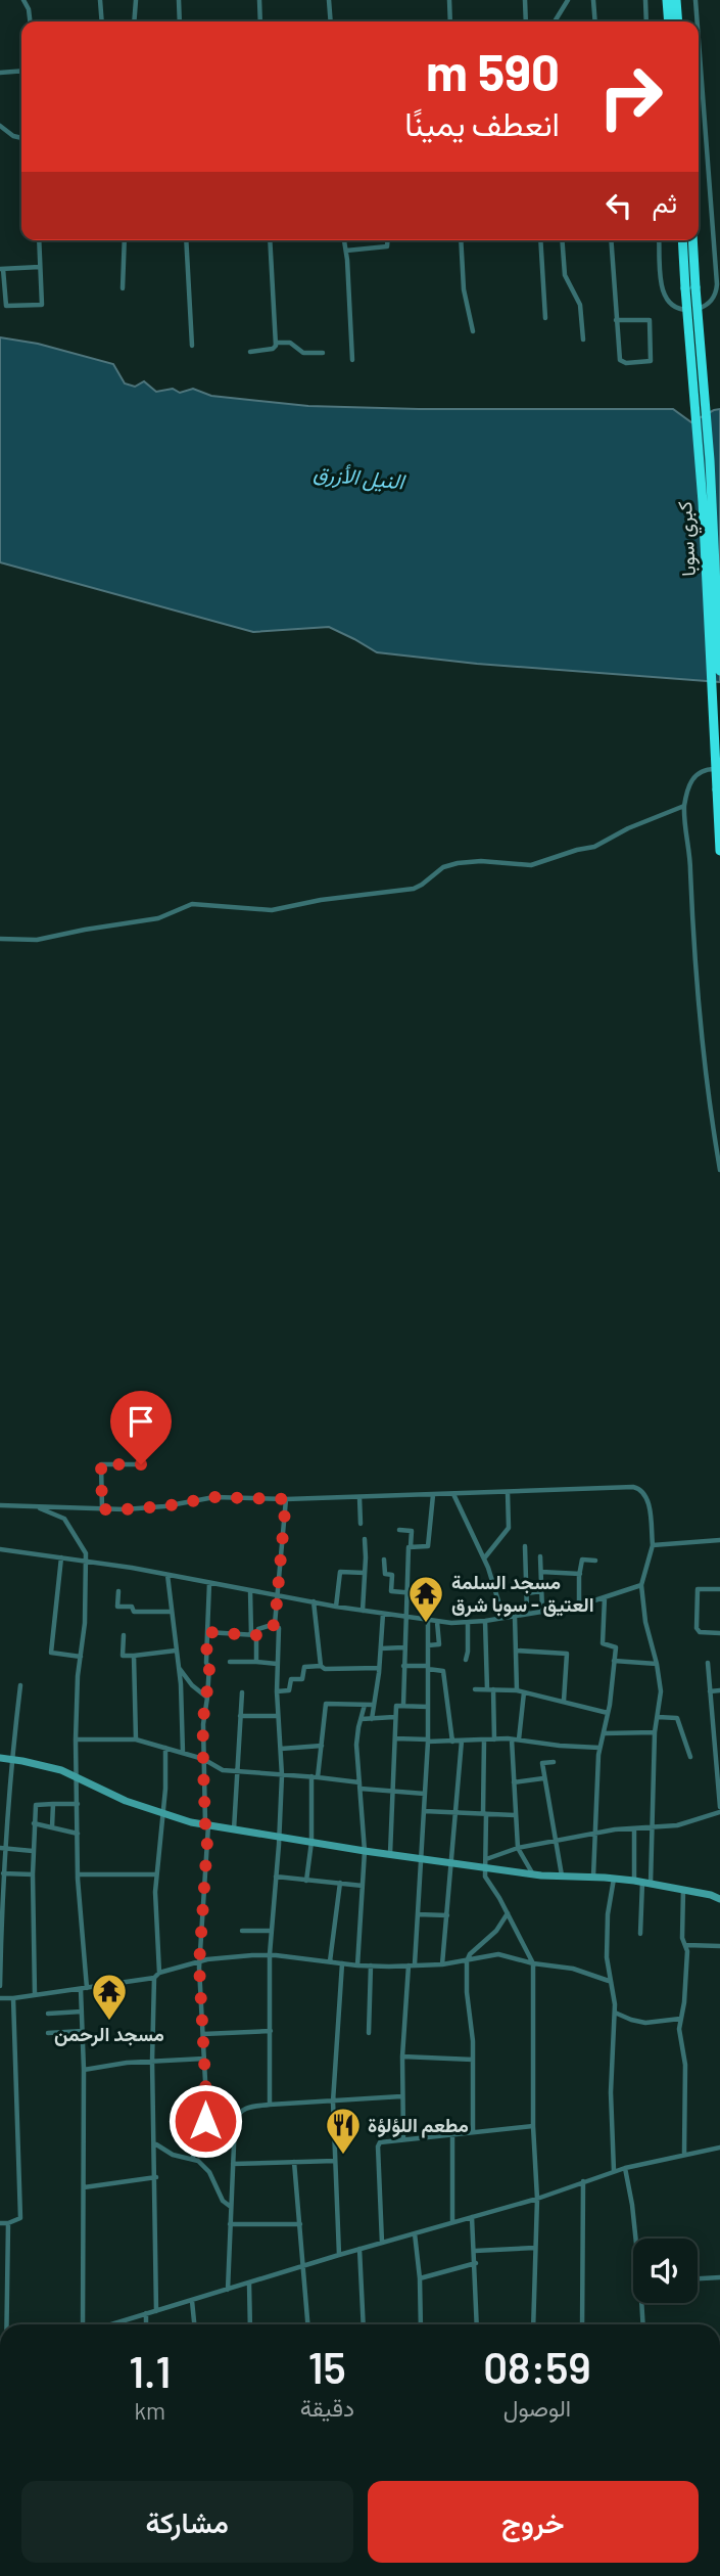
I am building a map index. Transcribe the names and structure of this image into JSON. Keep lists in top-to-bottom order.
{
  "streets": {
    "highway": ["كبري سوبا"]
  },
  "water": ["النيل الأزرق"],
  "places": {
    "temple": ["مسجد السلمة العتيق - سوبا شرق", "مسجد الرحمن"],
    "restaurant": ["مطعم اللؤلؤة"]
  },
  "page": {
    "turn": ["590 m", "انعطف يمينًا"],
    "then": "ثم",
    "eta": [
      "08:59",
      "الوصول",
      "15",
      "دقيقة",
      "1.1",
      "km"
    ],
    "buttons": ["خروج", "مشاركة"]
  }
}
